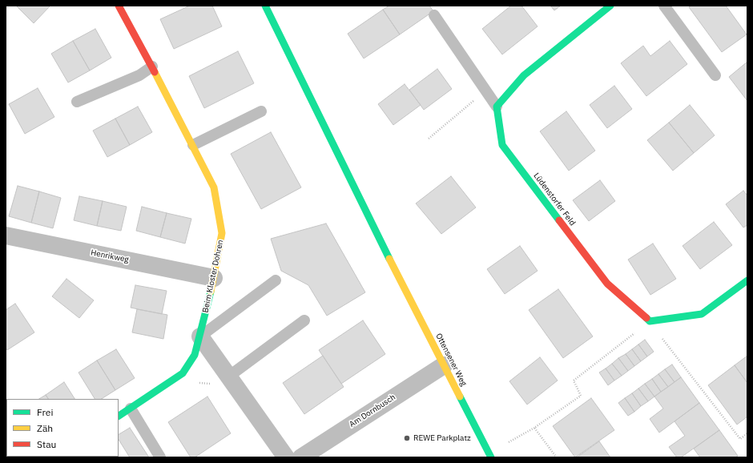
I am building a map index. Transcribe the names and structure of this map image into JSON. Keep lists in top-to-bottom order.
{
  "streets": {
    "street": [
      "Lüdenstorfer Feld",
      "Henrikweg",
      "Beim Kloster Dohren",
      "Ottensener Weg",
      "Am Dornbusch"
    ]
  },
  "crossings": [
    ["Henrikweg", "Beim Kloster Dohren"],
    ["Ottensener Weg", "Am Dornbusch"]
  ],
  "places": ["REWE Parkplatz"],
  "legend": ["Frei", "Zäh", "Stau"]
}
